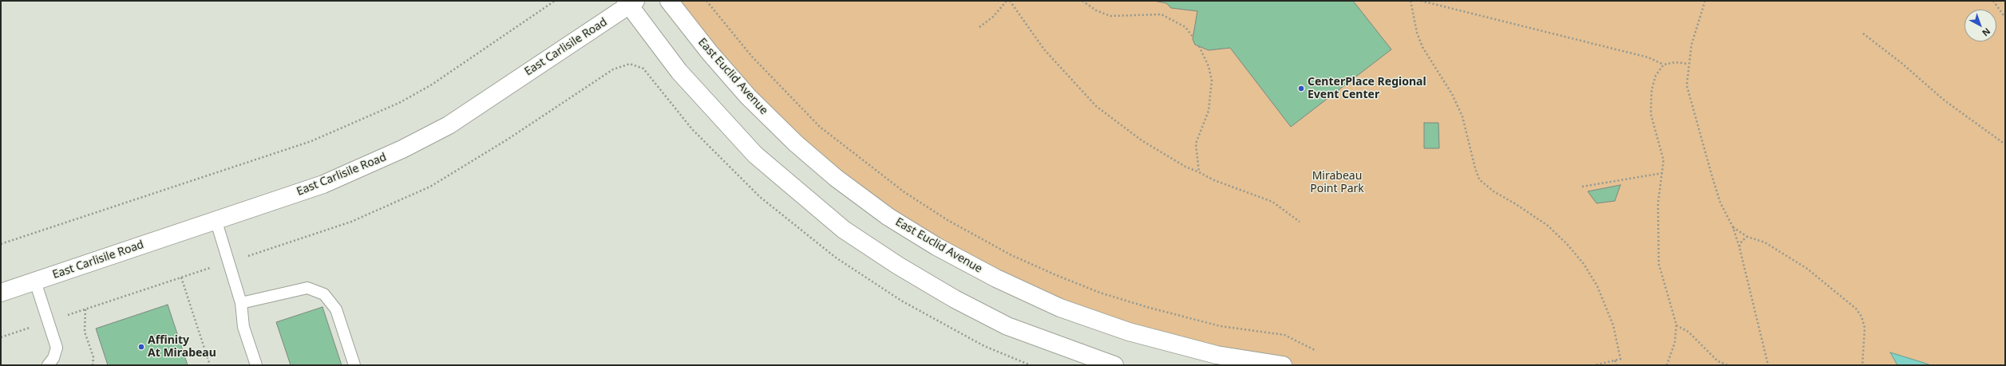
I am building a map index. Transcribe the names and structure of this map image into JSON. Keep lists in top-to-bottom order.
{
  "streets": {
    "street": ["East Carlisile Road", "East Euclid Avenue"]
  },
  "parks": ["Mirabeau Point Park"],
  "places": ["CenterPlace Regional Event Center", "Affinity At Mirabeau"],
  "north": "bottom right"
}
